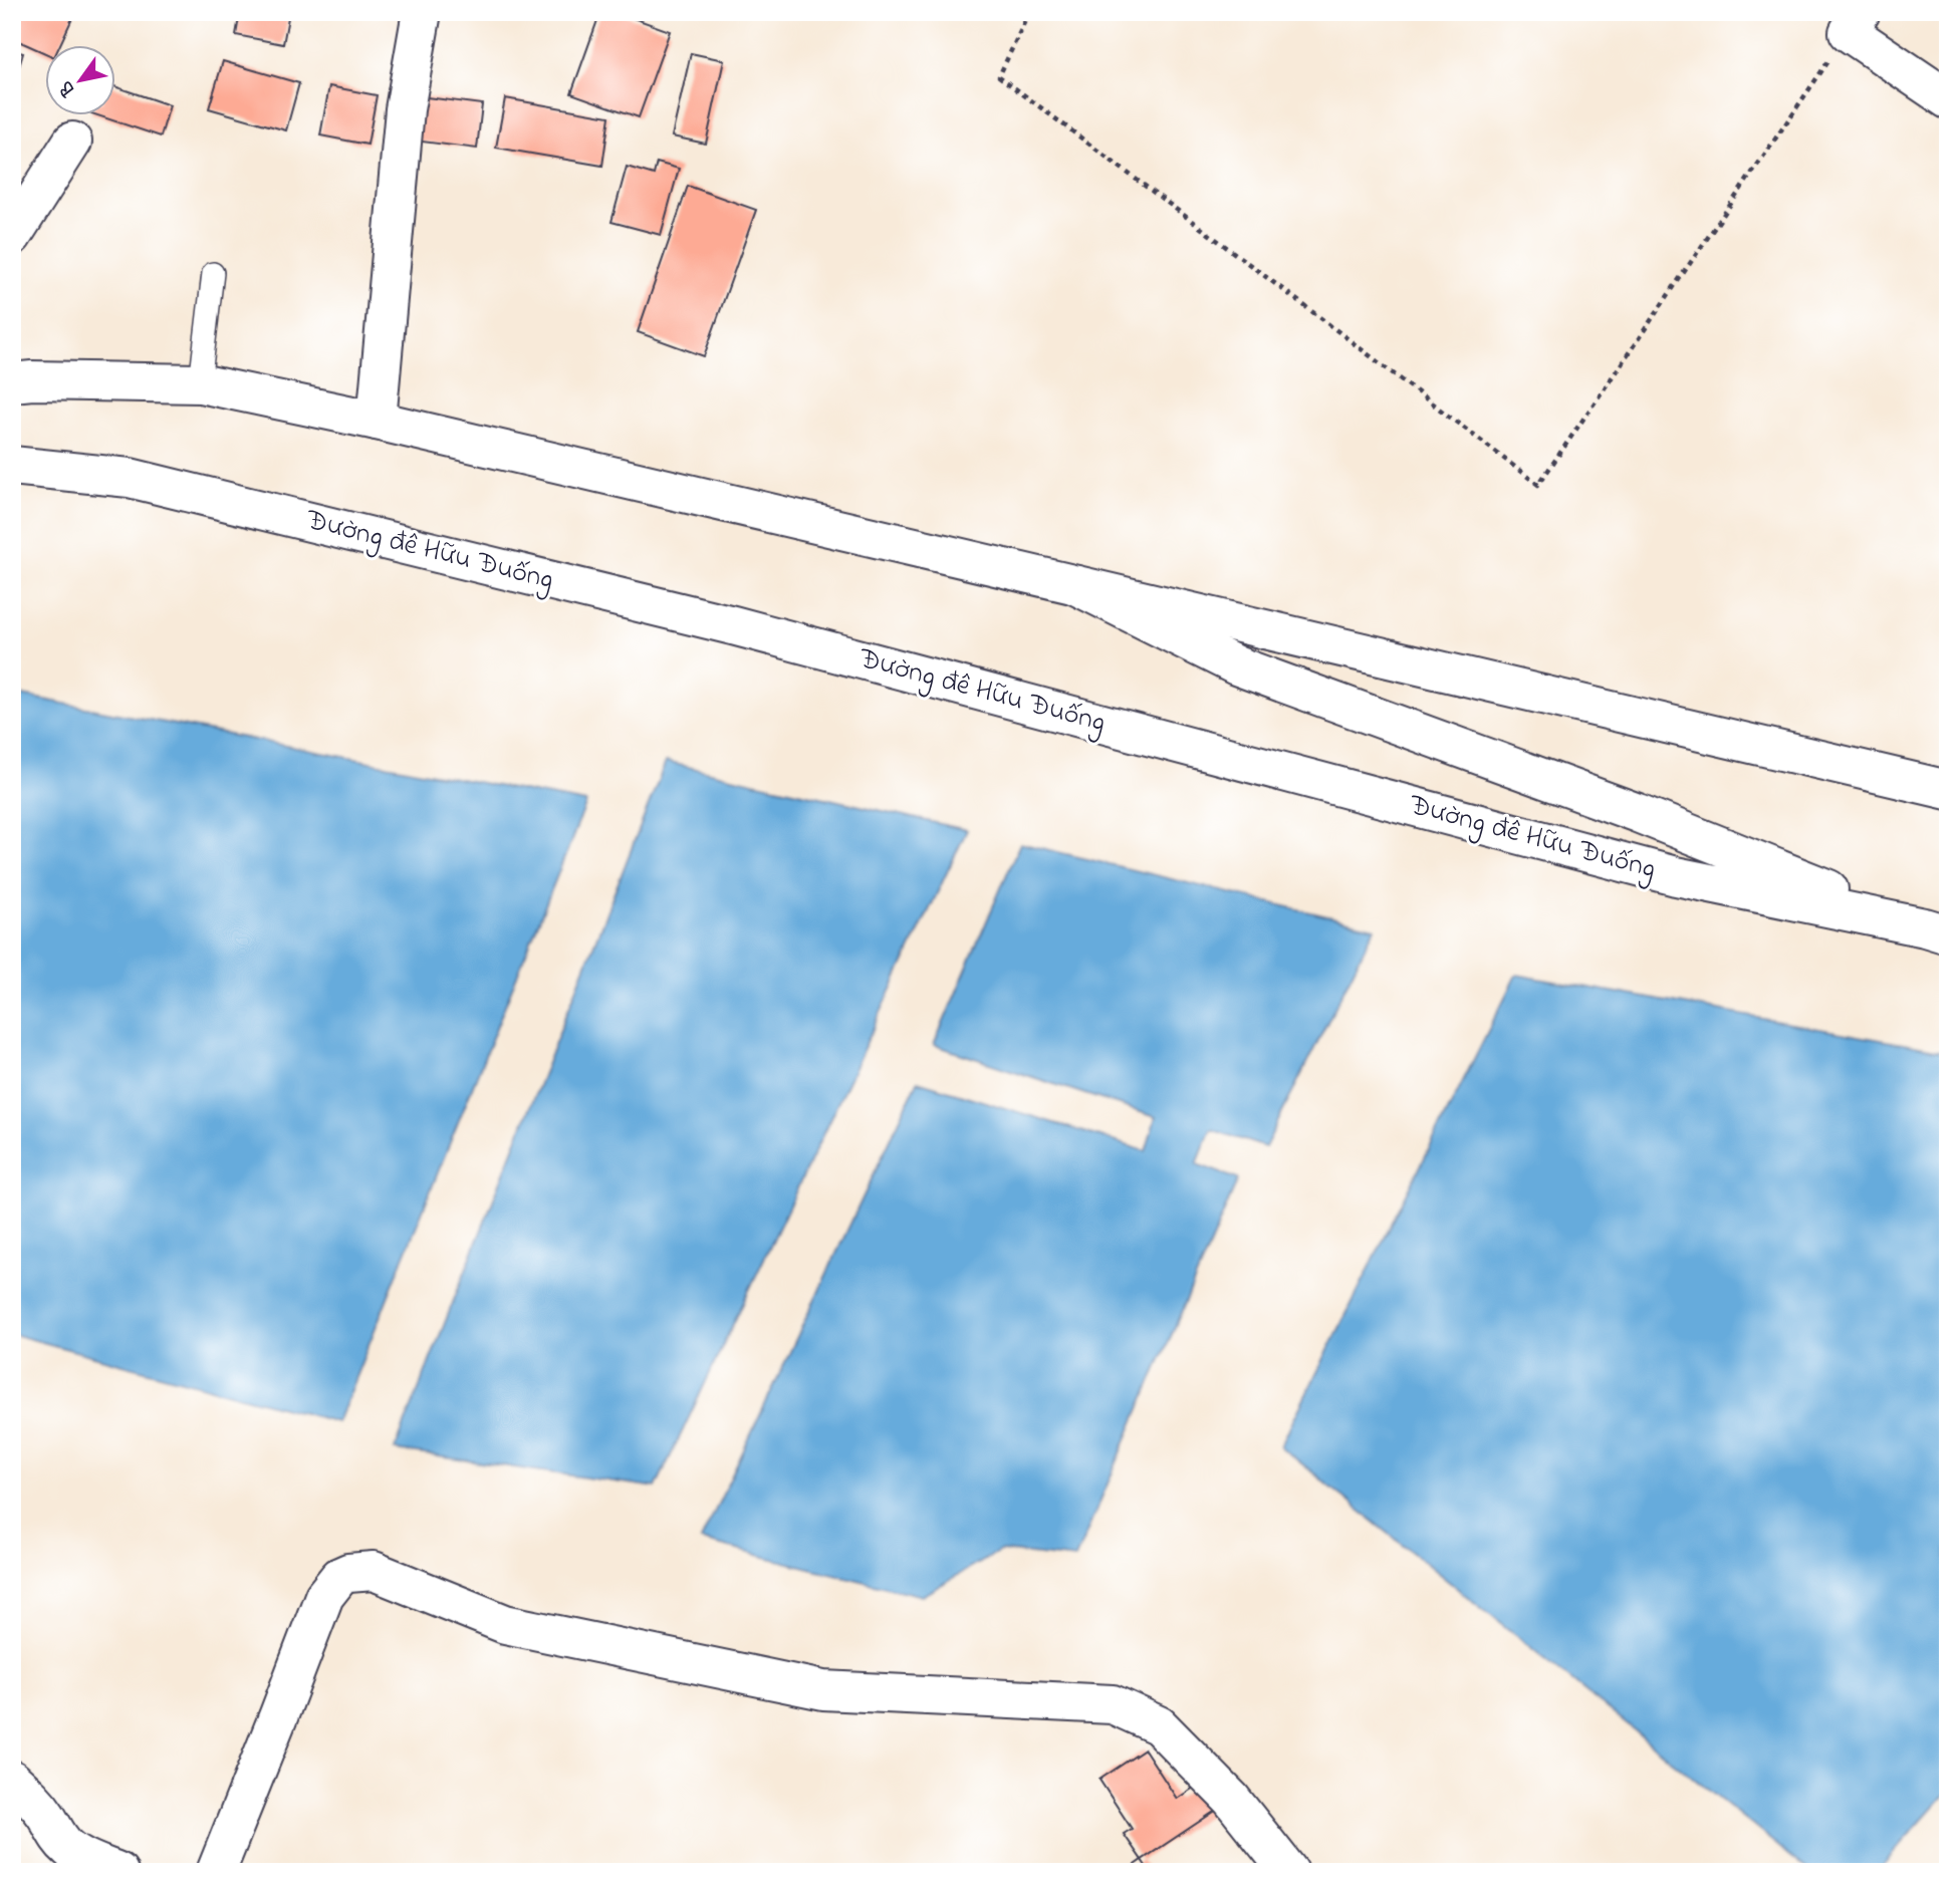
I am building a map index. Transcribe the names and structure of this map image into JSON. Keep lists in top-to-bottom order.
{
  "streets": {
    "street": ["Đường đê Hữu Đuống"]
  },
  "north": "bottom left"
}
